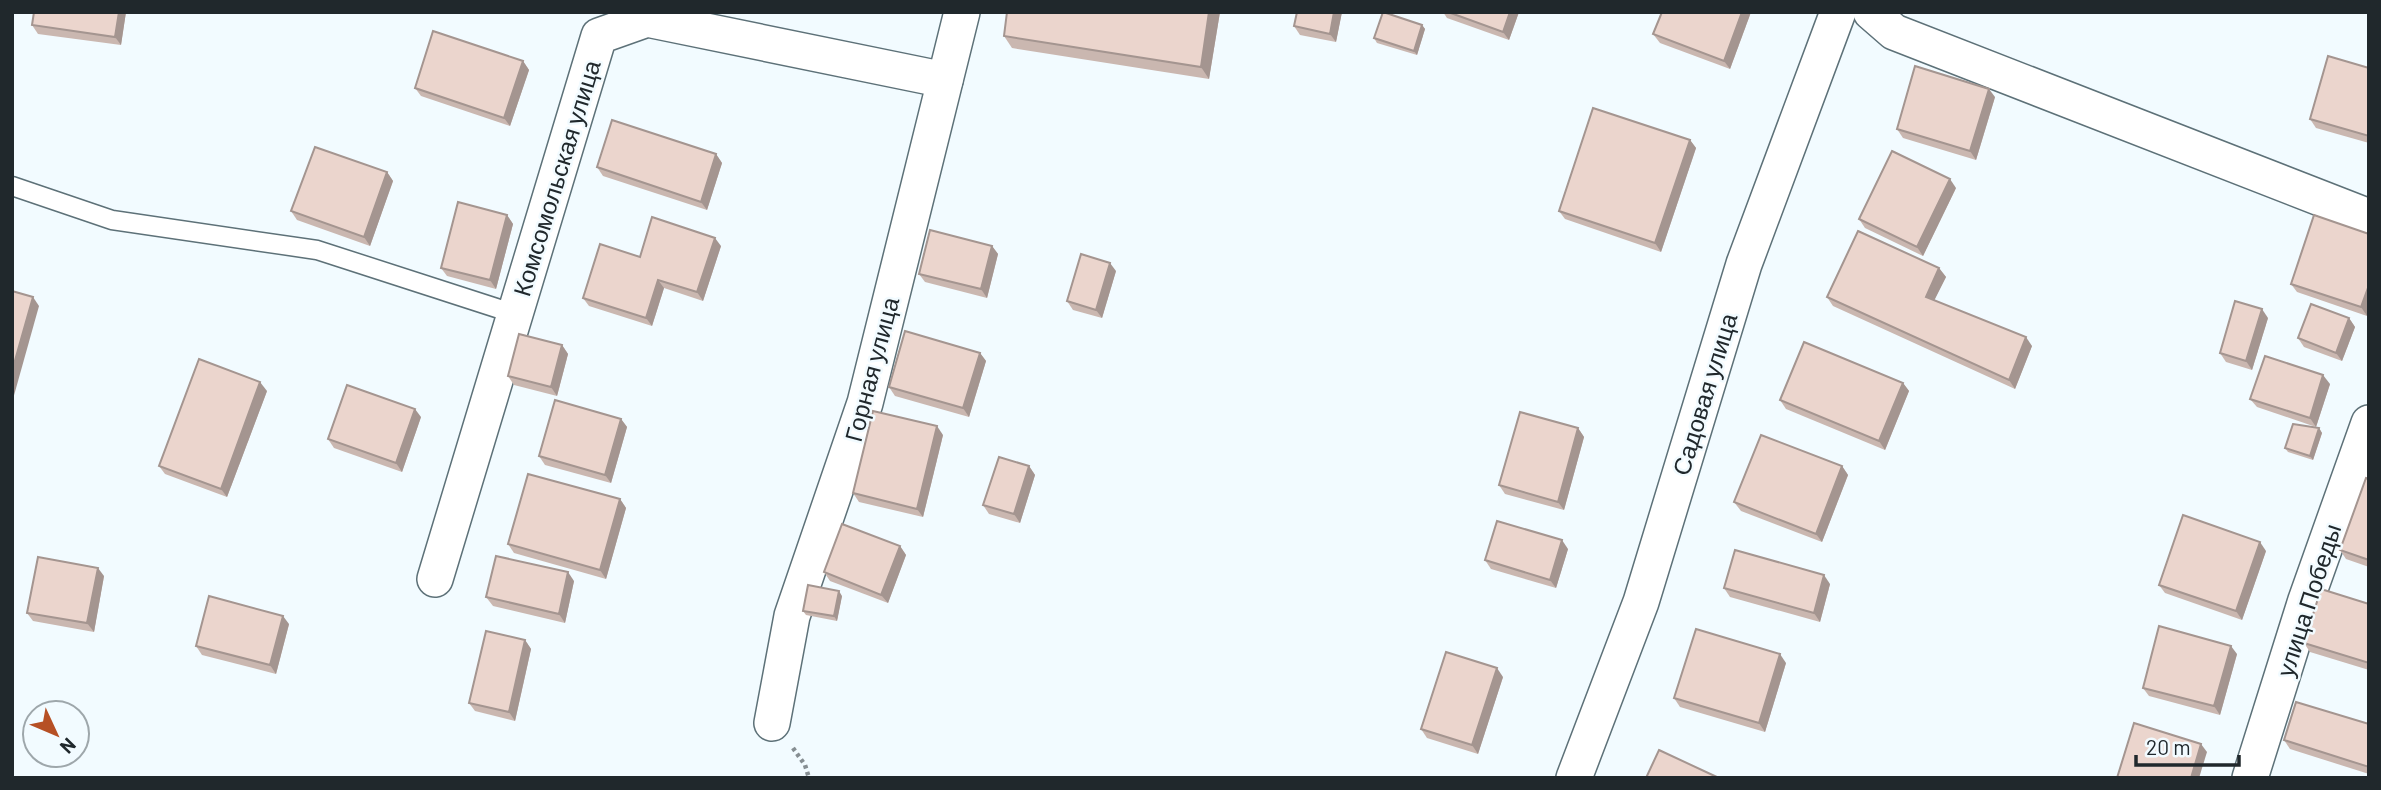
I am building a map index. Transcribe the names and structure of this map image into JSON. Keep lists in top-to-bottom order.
{
  "streets": {
    "street": [
      "Комсомольская улица",
      "Горная улица",
      "Садовая улица",
      "улица Победы"
    ]
  },
  "crossings": [
    ["Комсомольская улица", "Горная улица"]
  ],
  "scale_bar": "20 m",
  "north": "bottom right"
}
